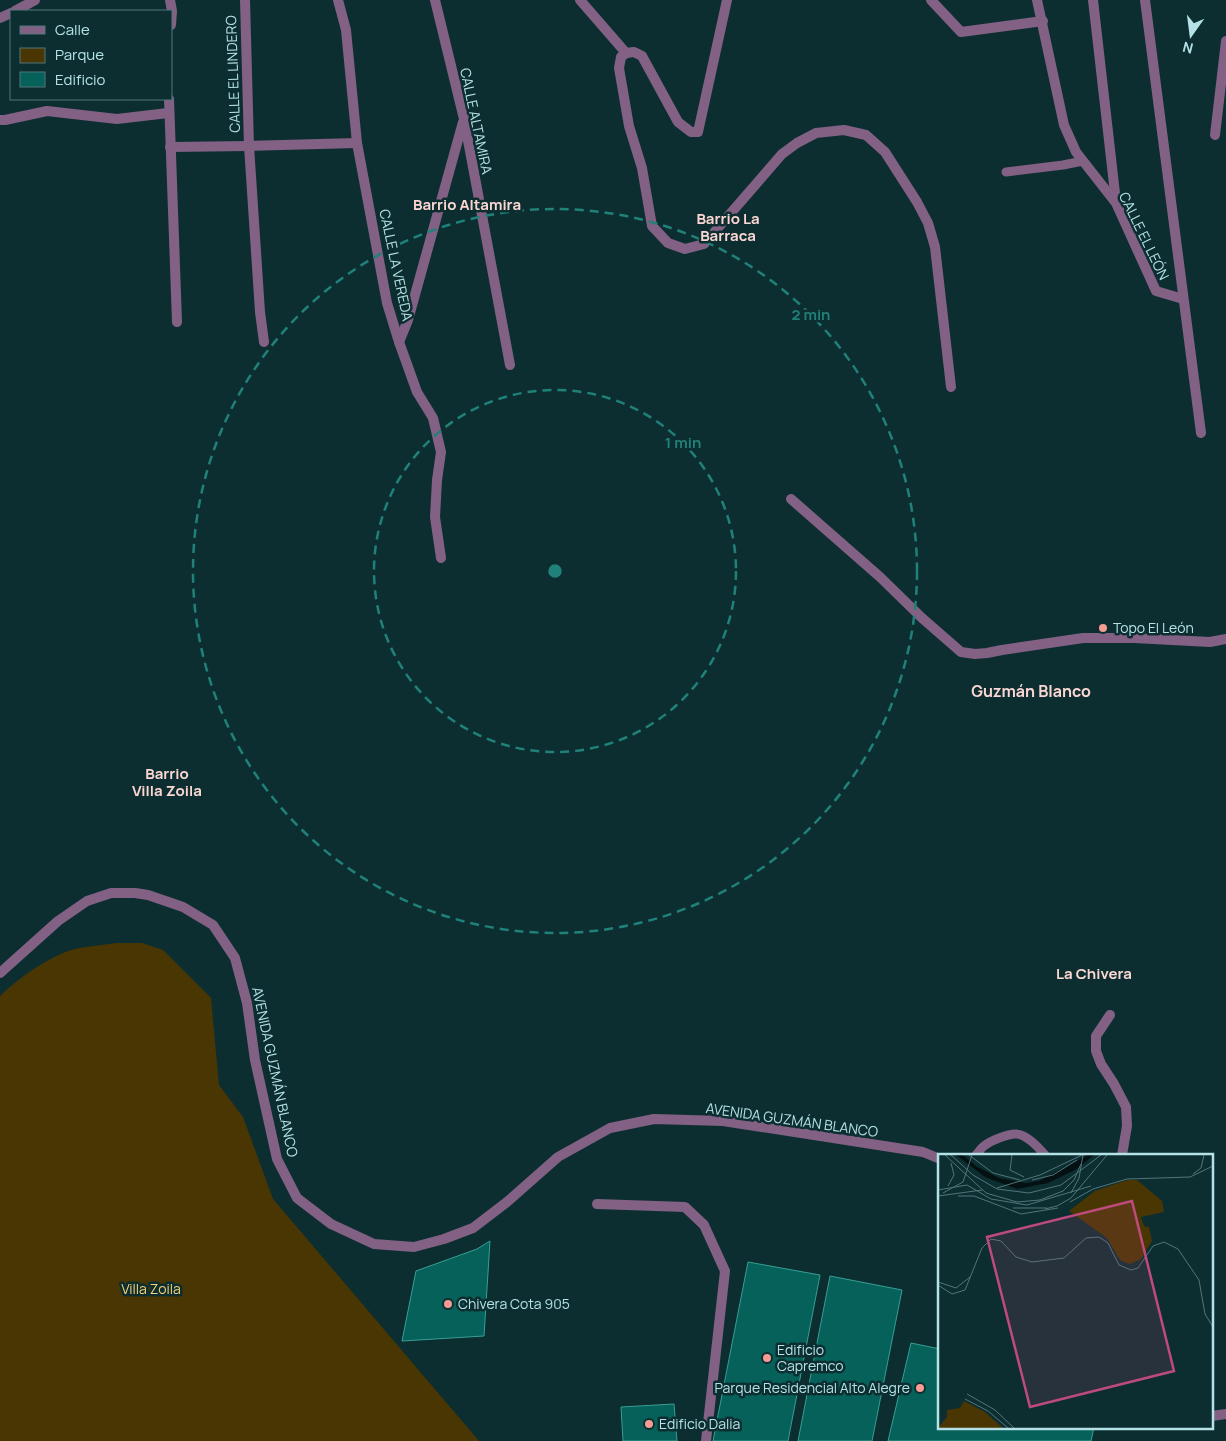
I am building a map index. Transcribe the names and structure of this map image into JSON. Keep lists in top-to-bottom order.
{
  "streets": {
    "street": [
      "CALLE EL LINDERO",
      "CALLE ALTAMIRA",
      "CALLE EL LEÓN",
      "CALLE LA VEREDA",
      "AVENIDA GUZMÁN BLANCO"
    ]
  },
  "districts": [
    "Barrio Altamira",
    "Barrio La Barraca",
    "Guzmán Blanco",
    "Barrio Villa Zoila",
    "La Chivera"
  ],
  "parks": ["Villa Zoila"],
  "places": [
    "Topo El León",
    "Chivera Cota 905",
    "Edificio Capremco",
    "Parque Residencial Alto Alegre",
    "Edificio Dalia"
  ],
  "legend": ["Calle", "Parque", "Edificio"],
  "north": "bottom",
  "rings": ["2 min", "1 min"]
}
